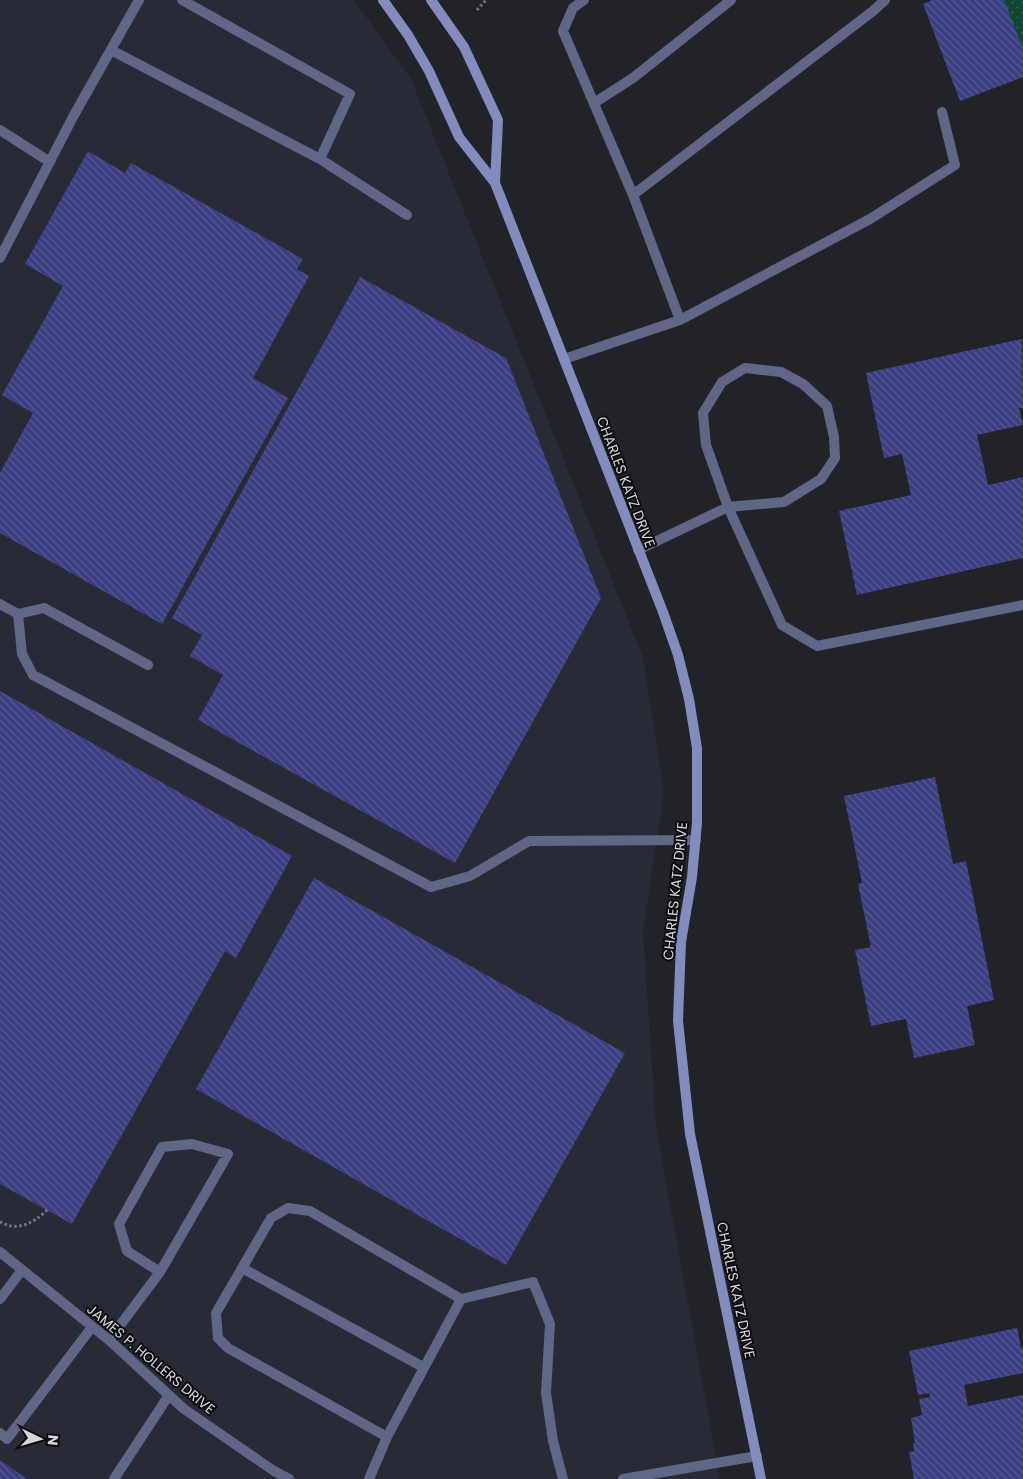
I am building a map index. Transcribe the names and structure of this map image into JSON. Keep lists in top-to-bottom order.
{
  "streets": {
    "street": ["CHARLES KATZ DRIVE"],
    "lane": ["JAMES P. HOLLERS DRIVE"]
  },
  "north": "right"
}
